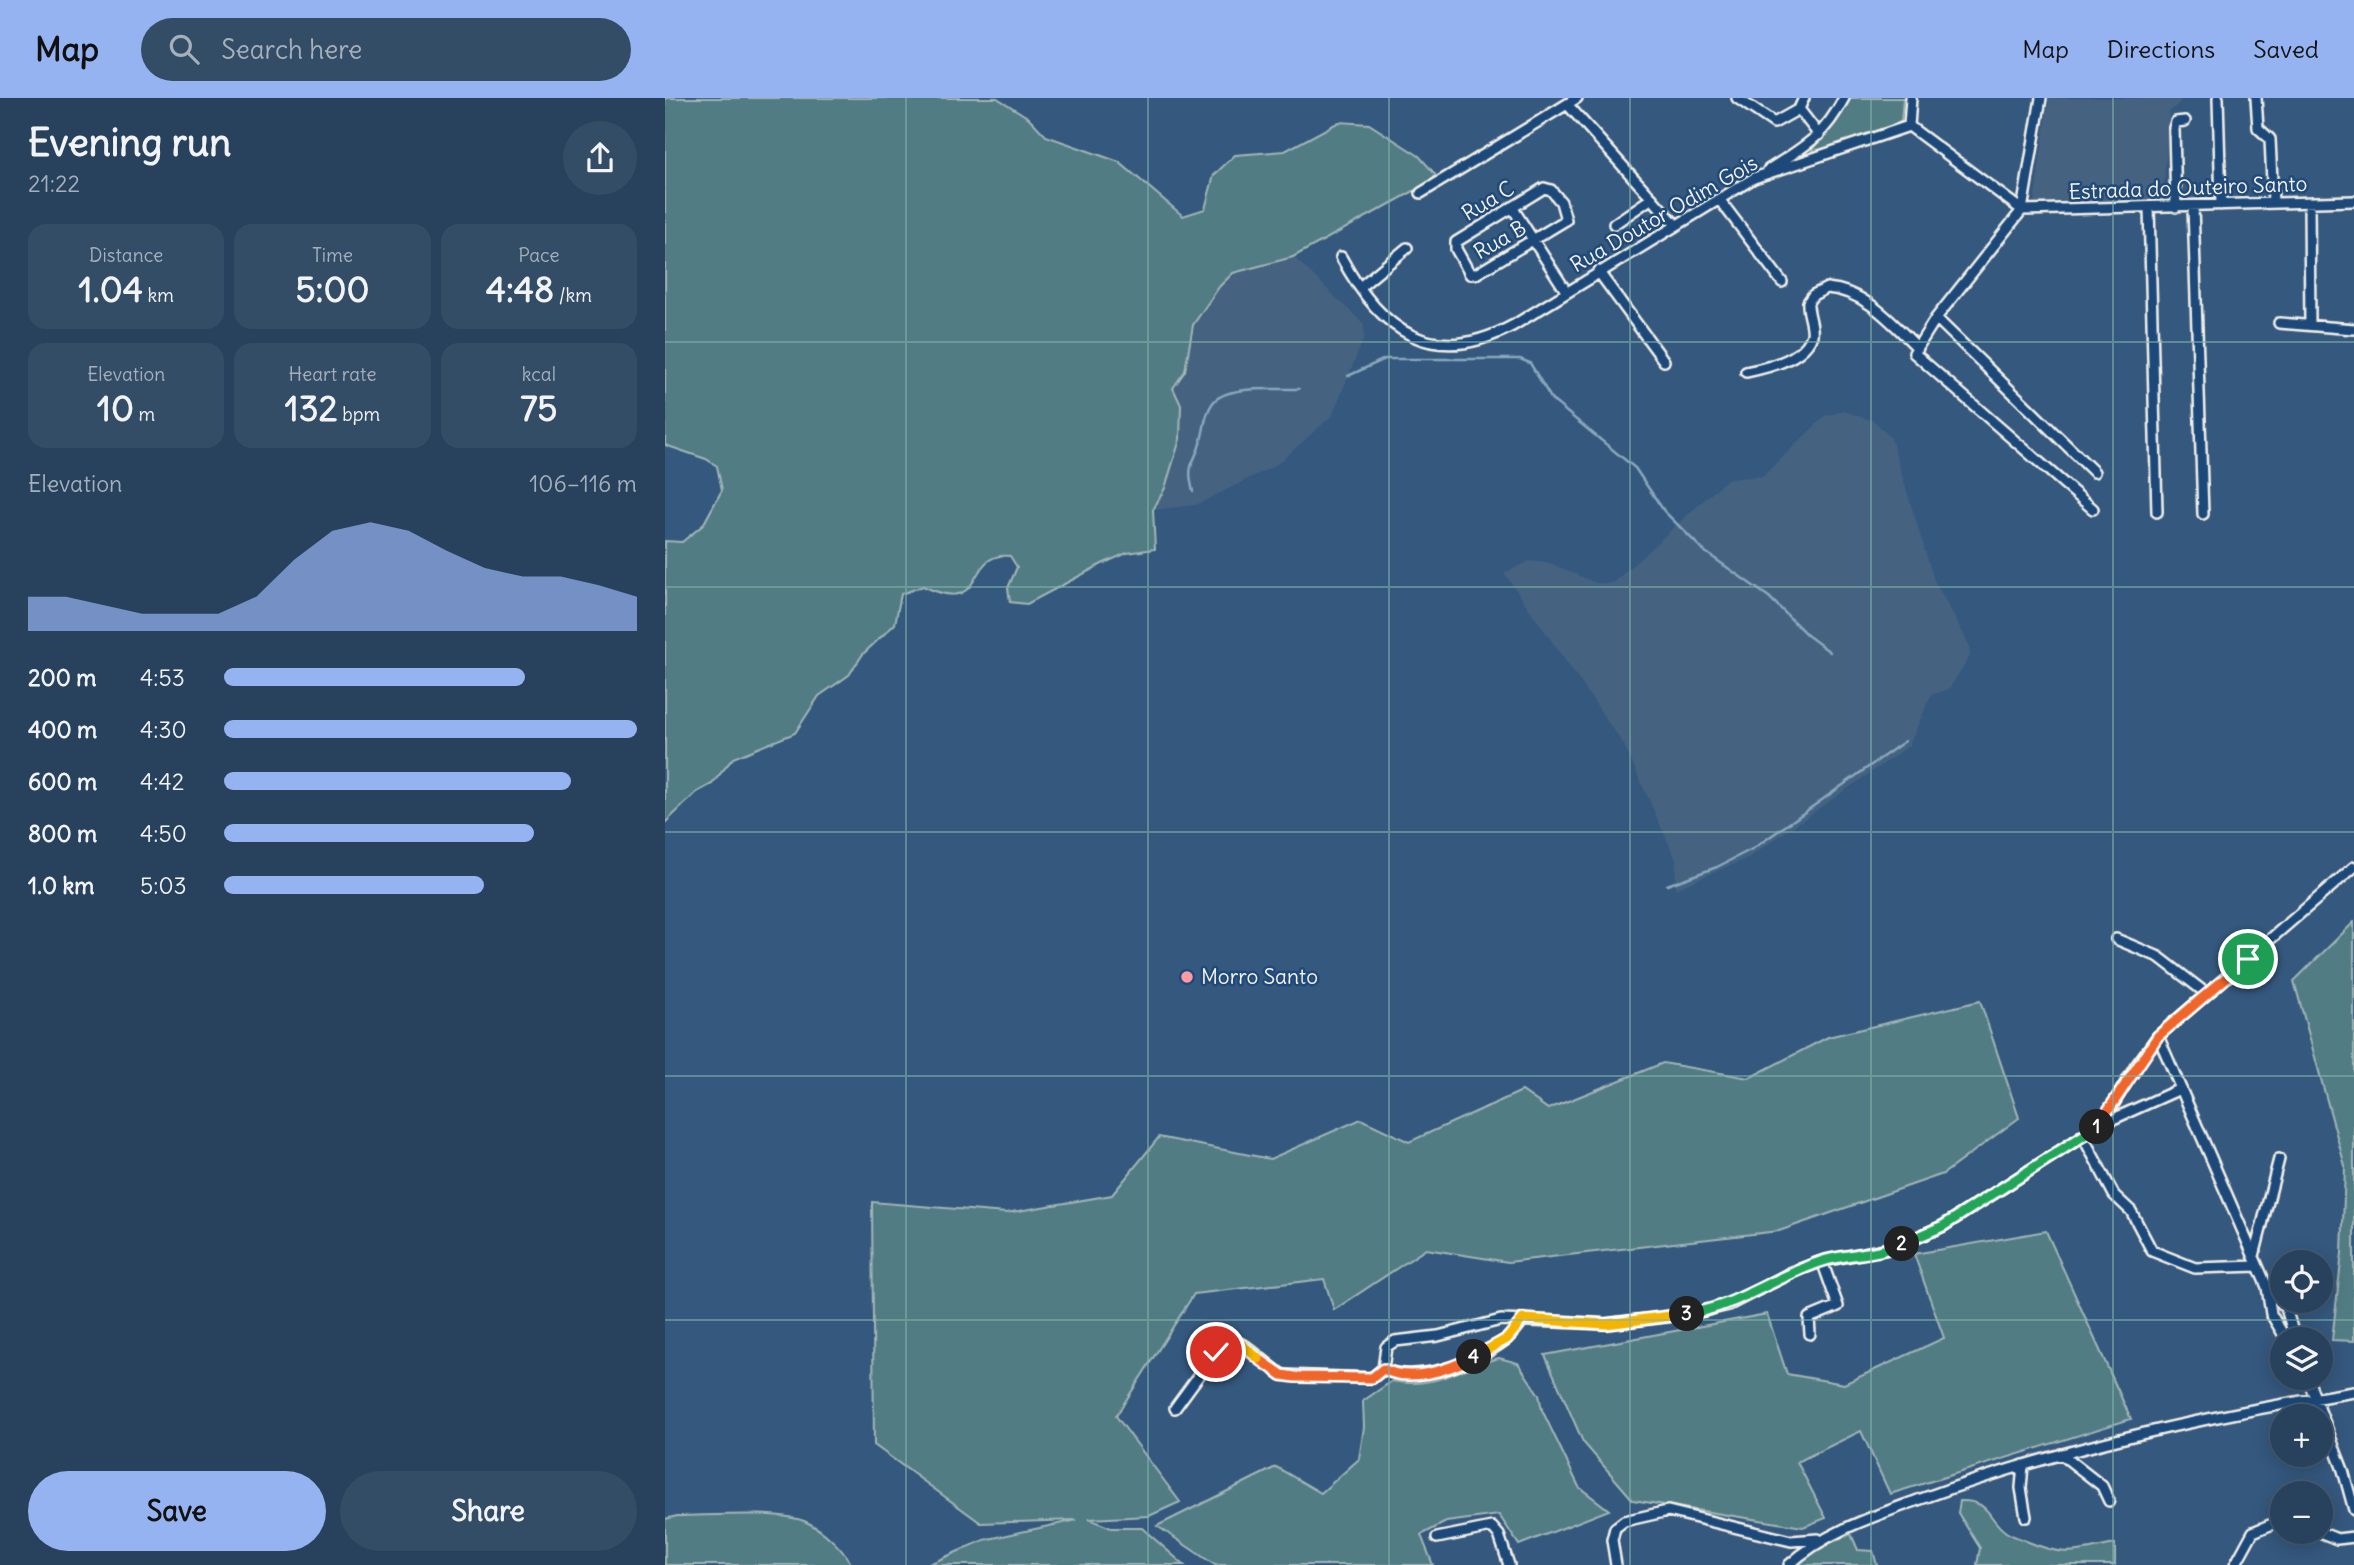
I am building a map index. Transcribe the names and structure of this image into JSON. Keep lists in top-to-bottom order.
{
  "streets": {
    "street": [
      "Estrada do Outeiro Santo",
      "Rua C",
      "Rua Doutor Odim Gois",
      "Rua B"
    ]
  },
  "crossings": [
    ["Rua C", "Rua B"]
  ],
  "places": ["Morro Santo"],
  "page": {
    "header": "Map",
    "search": "Search here",
    "nav": ["Map", "Directions", "Saved"],
    "heading": ["Evening run", "21:22"],
    "stats": [
      ["Distance", "1.04 km"],
      ["Time", "5:00"],
      ["Pace", "4:48 /km"],
      ["Elevation", "10 m"],
      ["Heart rate", "132 bpm"],
      ["kcal", "75"]
    ],
    "chart": ["Elevation", "106–116 m"],
    "list": [
      {
        "name": "200 m",
        "note": "4:53"
      },
      {
        "name": "400 m",
        "note": "4:30"
      },
      {
        "name": "600 m",
        "note": "4:42"
      },
      {
        "name": "800 m",
        "note": "4:50"
      },
      {
        "name": "1.0 km",
        "note": "5:03"
      }
    ],
    "pins": [
      "1",
      "2",
      "3",
      "4"
    ],
    "map_buttons": ["+", "−"],
    "buttons": ["Save", "Share"]
  }
}
